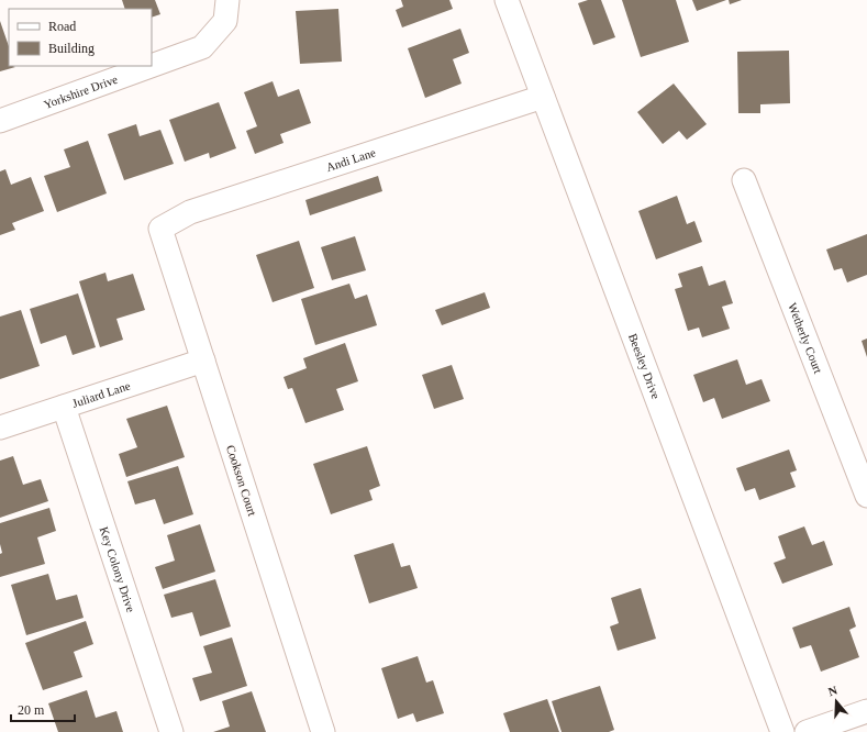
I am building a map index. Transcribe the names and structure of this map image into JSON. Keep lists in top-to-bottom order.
{
  "streets": {
    "street": [
      "Yorkshire Drive",
      "Andi Lane",
      "Wetherly Court",
      "Beesley Drive",
      "Juliard Lane",
      "Cookson Court",
      "Key Colony Drive"
    ]
  },
  "crossings": [
    ["Andi Lane", "Beesley Drive"],
    ["Andi Lane", "Cookson Court"],
    ["Juliard Lane", "Cookson Court"],
    ["Juliard Lane", "Key Colony Drive"]
  ],
  "legend": ["Road", "Building"],
  "scale_bar": "20 m",
  "north": "top"
}
